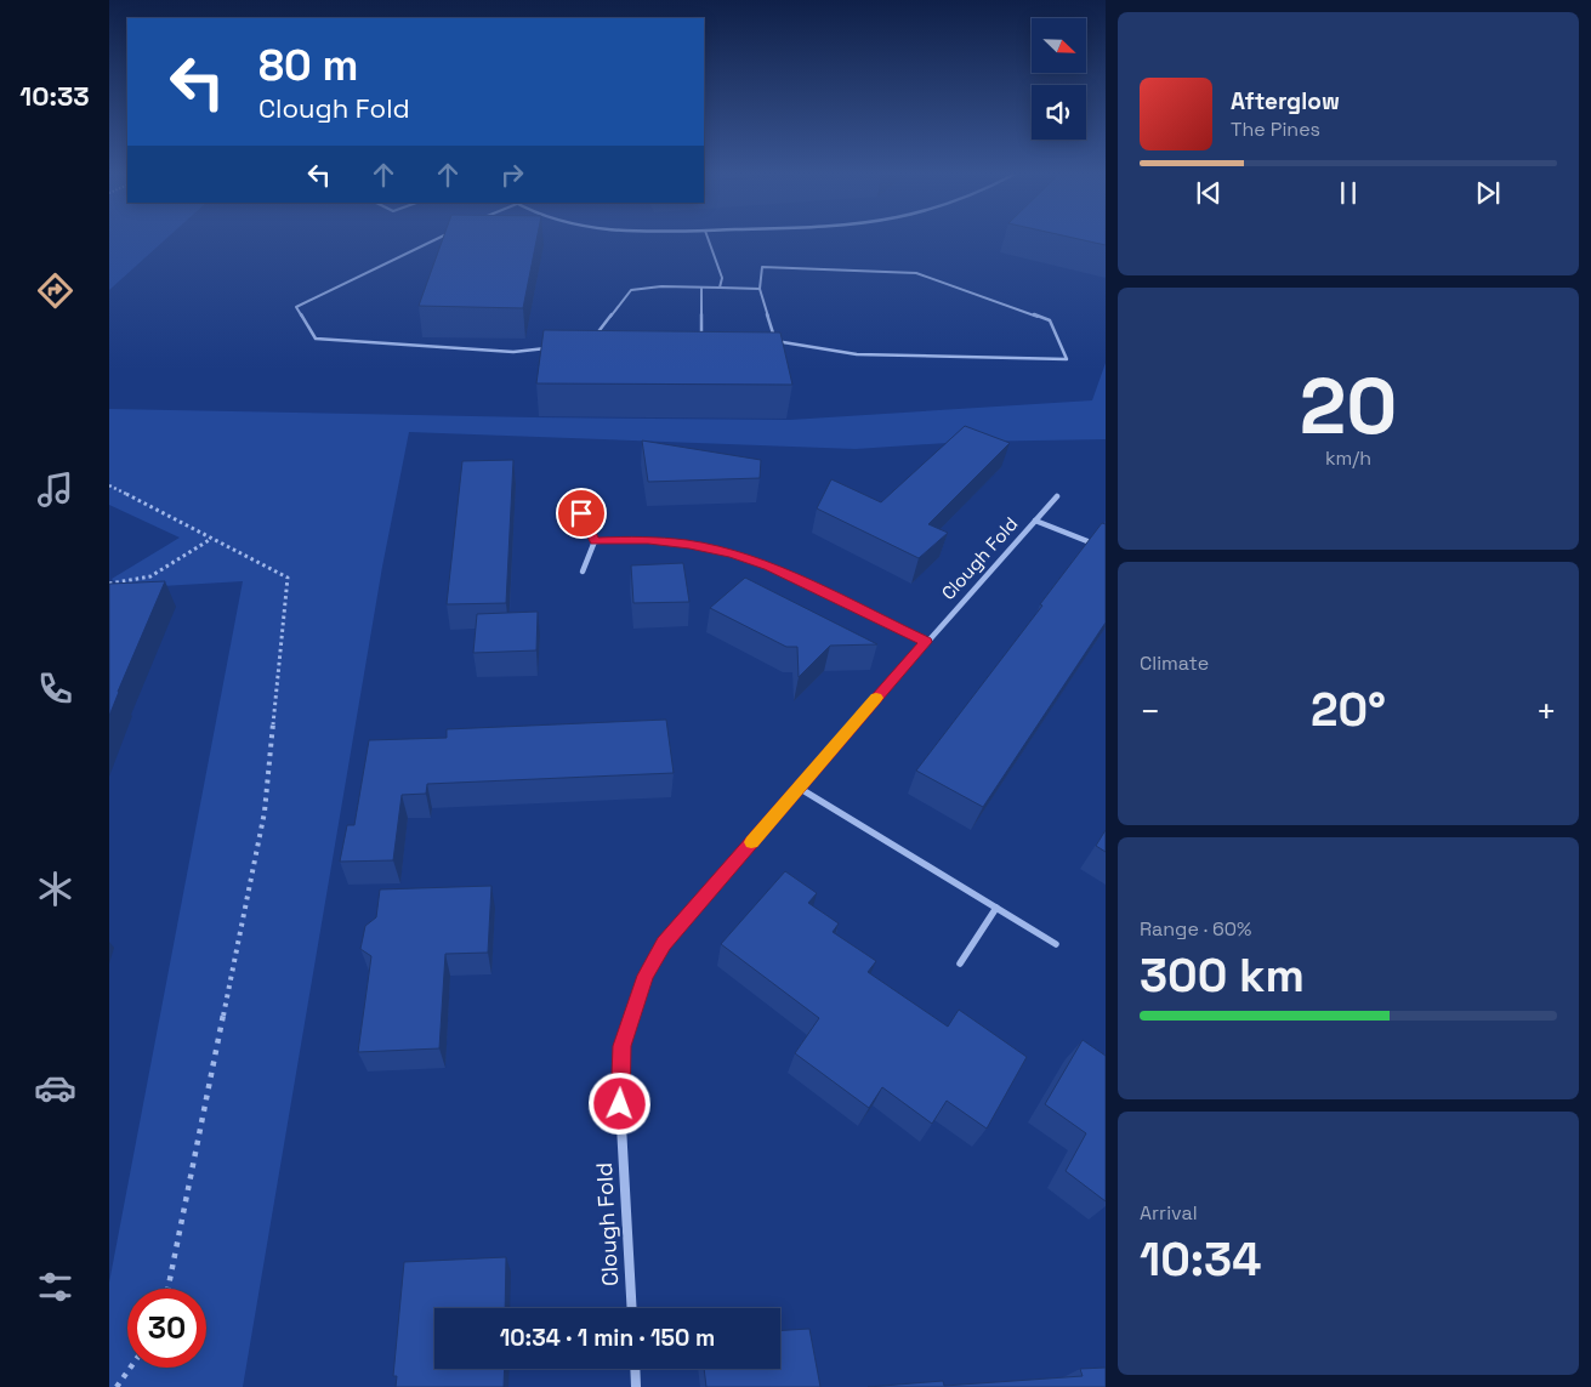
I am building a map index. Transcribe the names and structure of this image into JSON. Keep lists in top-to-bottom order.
{
  "streets": {
    "street": ["Clough Fold"]
  },
  "north": "bottom right",
  "page": {
    "tabs": "10:33",
    "turn": ["80 m", "Clough Fold"],
    "song": ["Afterglow", "The Pines"],
    "tile": [
      ["20", "km/h"],
      "Climate",
      ["Range · 60%", "300 km"],
      ["Arrival", "10:34"]
    ],
    "heat": ["−", "20°", "+"],
    "limit": "30",
    "trip": "10:34 · 1 min · 150 m"
  }
}
